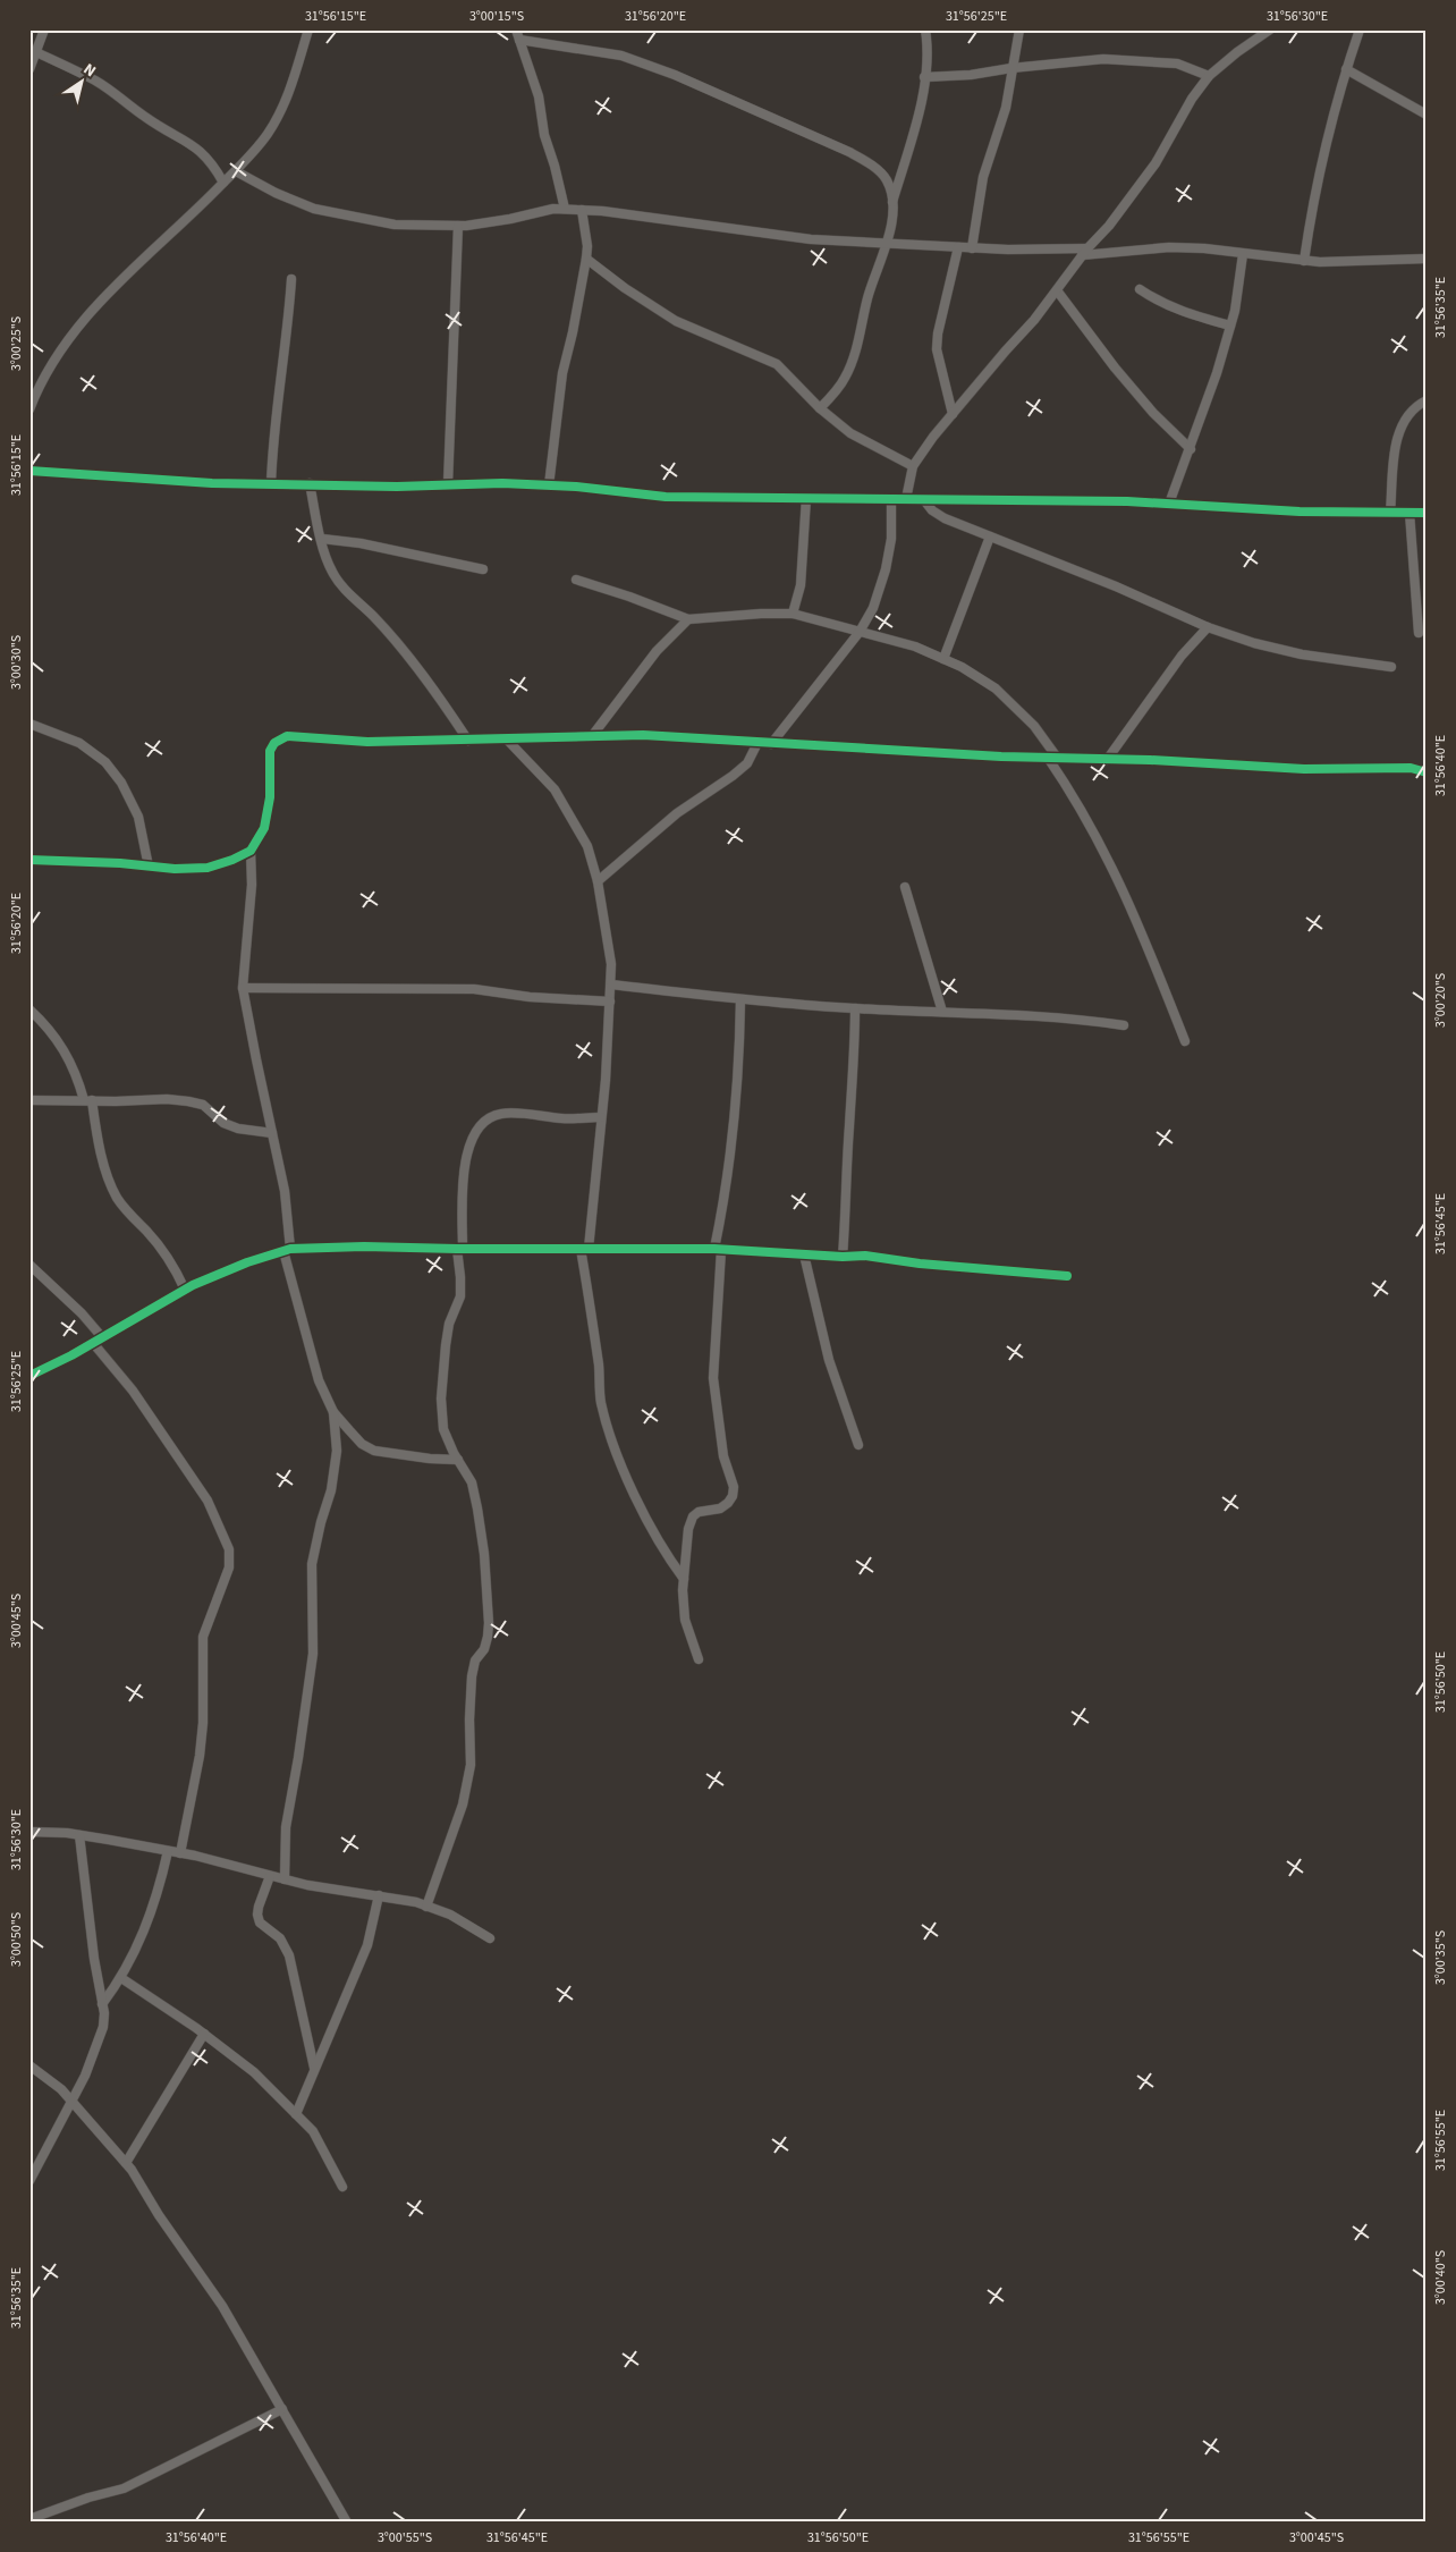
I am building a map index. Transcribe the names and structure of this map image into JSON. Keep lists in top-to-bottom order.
{
  "north": "top right",
  "coordinates": [
    "31°56'15\"E",
    "3°00'15\"S",
    "31°56'20\"E",
    "31°56'25\"E",
    "31°56'30\"E",
    "31°56'35\"E",
    "3°00'25\"S",
    "3°00'30\"S",
    "31°56'40\"E",
    "3°00'20\"S",
    "31°56'45\"E",
    "3°00'45\"S",
    "31°56'50\"E",
    "3°00'50\"S",
    "3°00'35\"S",
    "31°56'55\"E",
    "3°00'40\"S",
    "3°00'55\"S"
  ]
}
